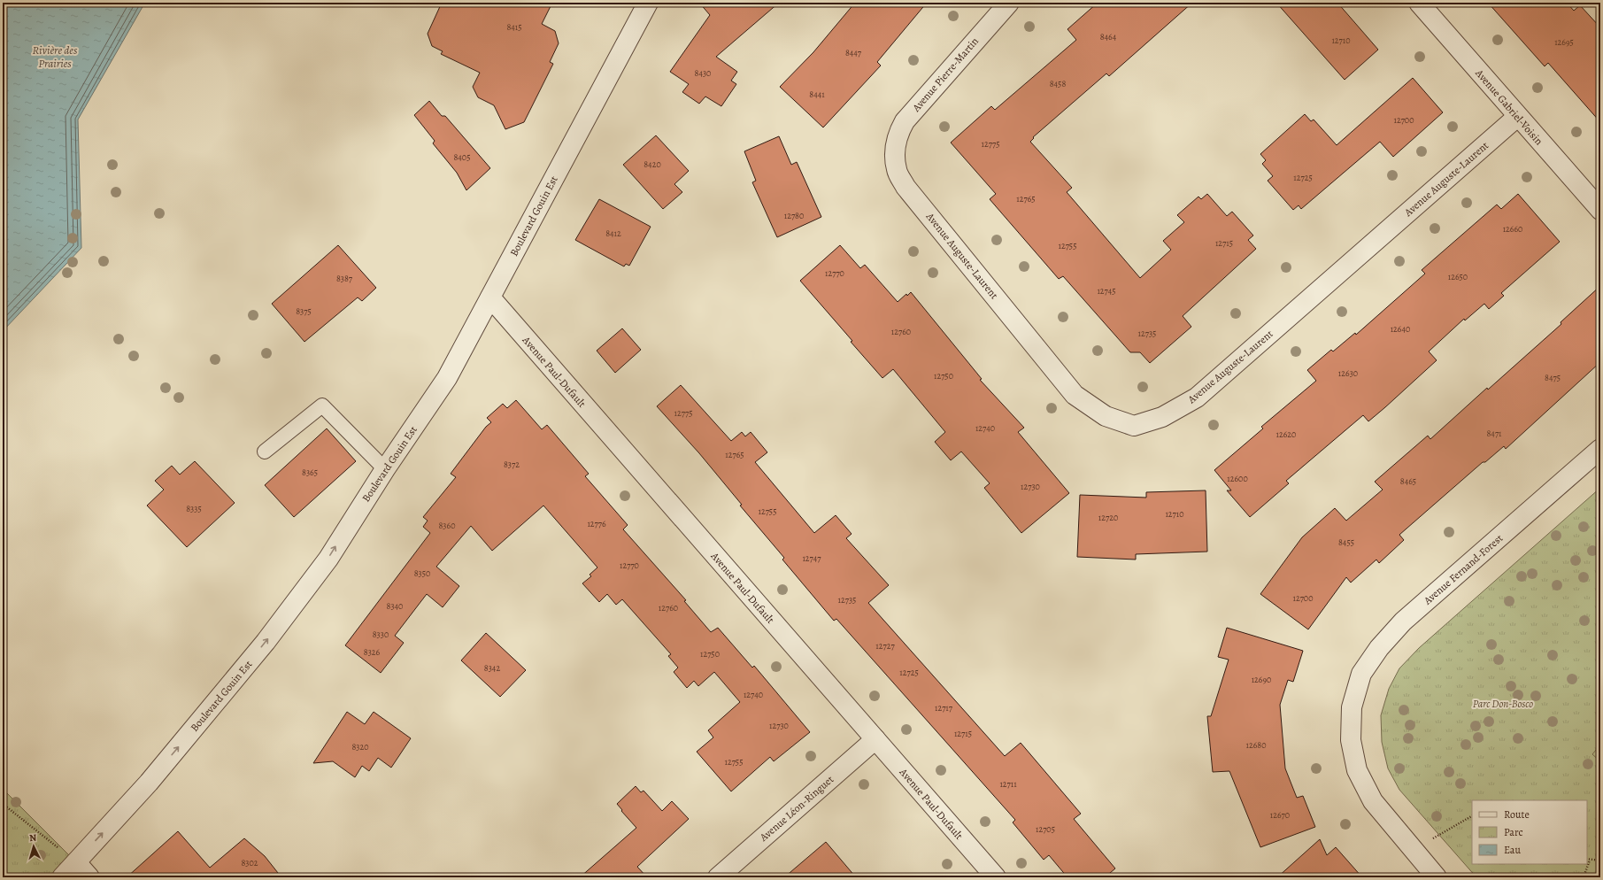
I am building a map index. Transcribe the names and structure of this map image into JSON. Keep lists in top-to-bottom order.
{
  "streets": {
    "street": [
      "Avenue Pierre-Martin",
      "Avenue Gabriel-Voisin",
      "Avenue Auguste-Laurent",
      "Boulevard Gouin Est",
      "Avenue Paul-Dufault",
      "Avenue Fernand-Forest",
      "Avenue Léon-Ringuet"
    ]
  },
  "crossings": [
    ["Avenue Pierre-Martin", "Avenue Auguste-Laurent"],
    ["Avenue Gabriel-Voisin", "Avenue Auguste-Laurent"],
    ["Boulevard Gouin Est", "Avenue Paul-Dufault"],
    ["Avenue Paul-Dufault", "Avenue Léon-Ringuet"]
  ],
  "one_way": ["Boulevard Gouin Est"],
  "water": ["Rivière des Prairies"],
  "parks": ["Parc Don-Bosco"],
  "house_numbers": [
    "8415",
    "8464",
    "12710",
    "12695",
    "8447",
    "8430",
    "8458",
    "8441",
    "12700",
    "12775",
    "8405",
    "8420",
    "12725",
    "12765",
    "12780",
    "12660",
    "8412",
    "12715",
    "12755",
    "12770",
    "12650",
    "8387",
    "12745",
    "8375",
    "12640",
    "12760",
    "12735",
    "12630",
    "12750",
    "8475",
    "12775",
    "12740",
    "8471",
    "12620",
    "12765",
    "8372",
    "8365",
    "12600",
    "8465",
    "12730",
    "8335",
    "12755",
    "12710",
    "12720",
    "12776",
    "8360",
    "8455",
    "12747",
    "12770",
    "8350",
    "12700",
    "12735",
    "8340",
    "12760",
    "8330",
    "12727",
    "8326",
    "12750",
    "8342",
    "12725",
    "12690",
    "12740",
    "12717",
    "12730",
    "12715",
    "12680",
    "8320",
    "12755",
    "12711",
    "12670",
    "12705",
    "8302"
  ],
  "legend": ["Route", "Parc", "Eau"],
  "north": "top"
}
